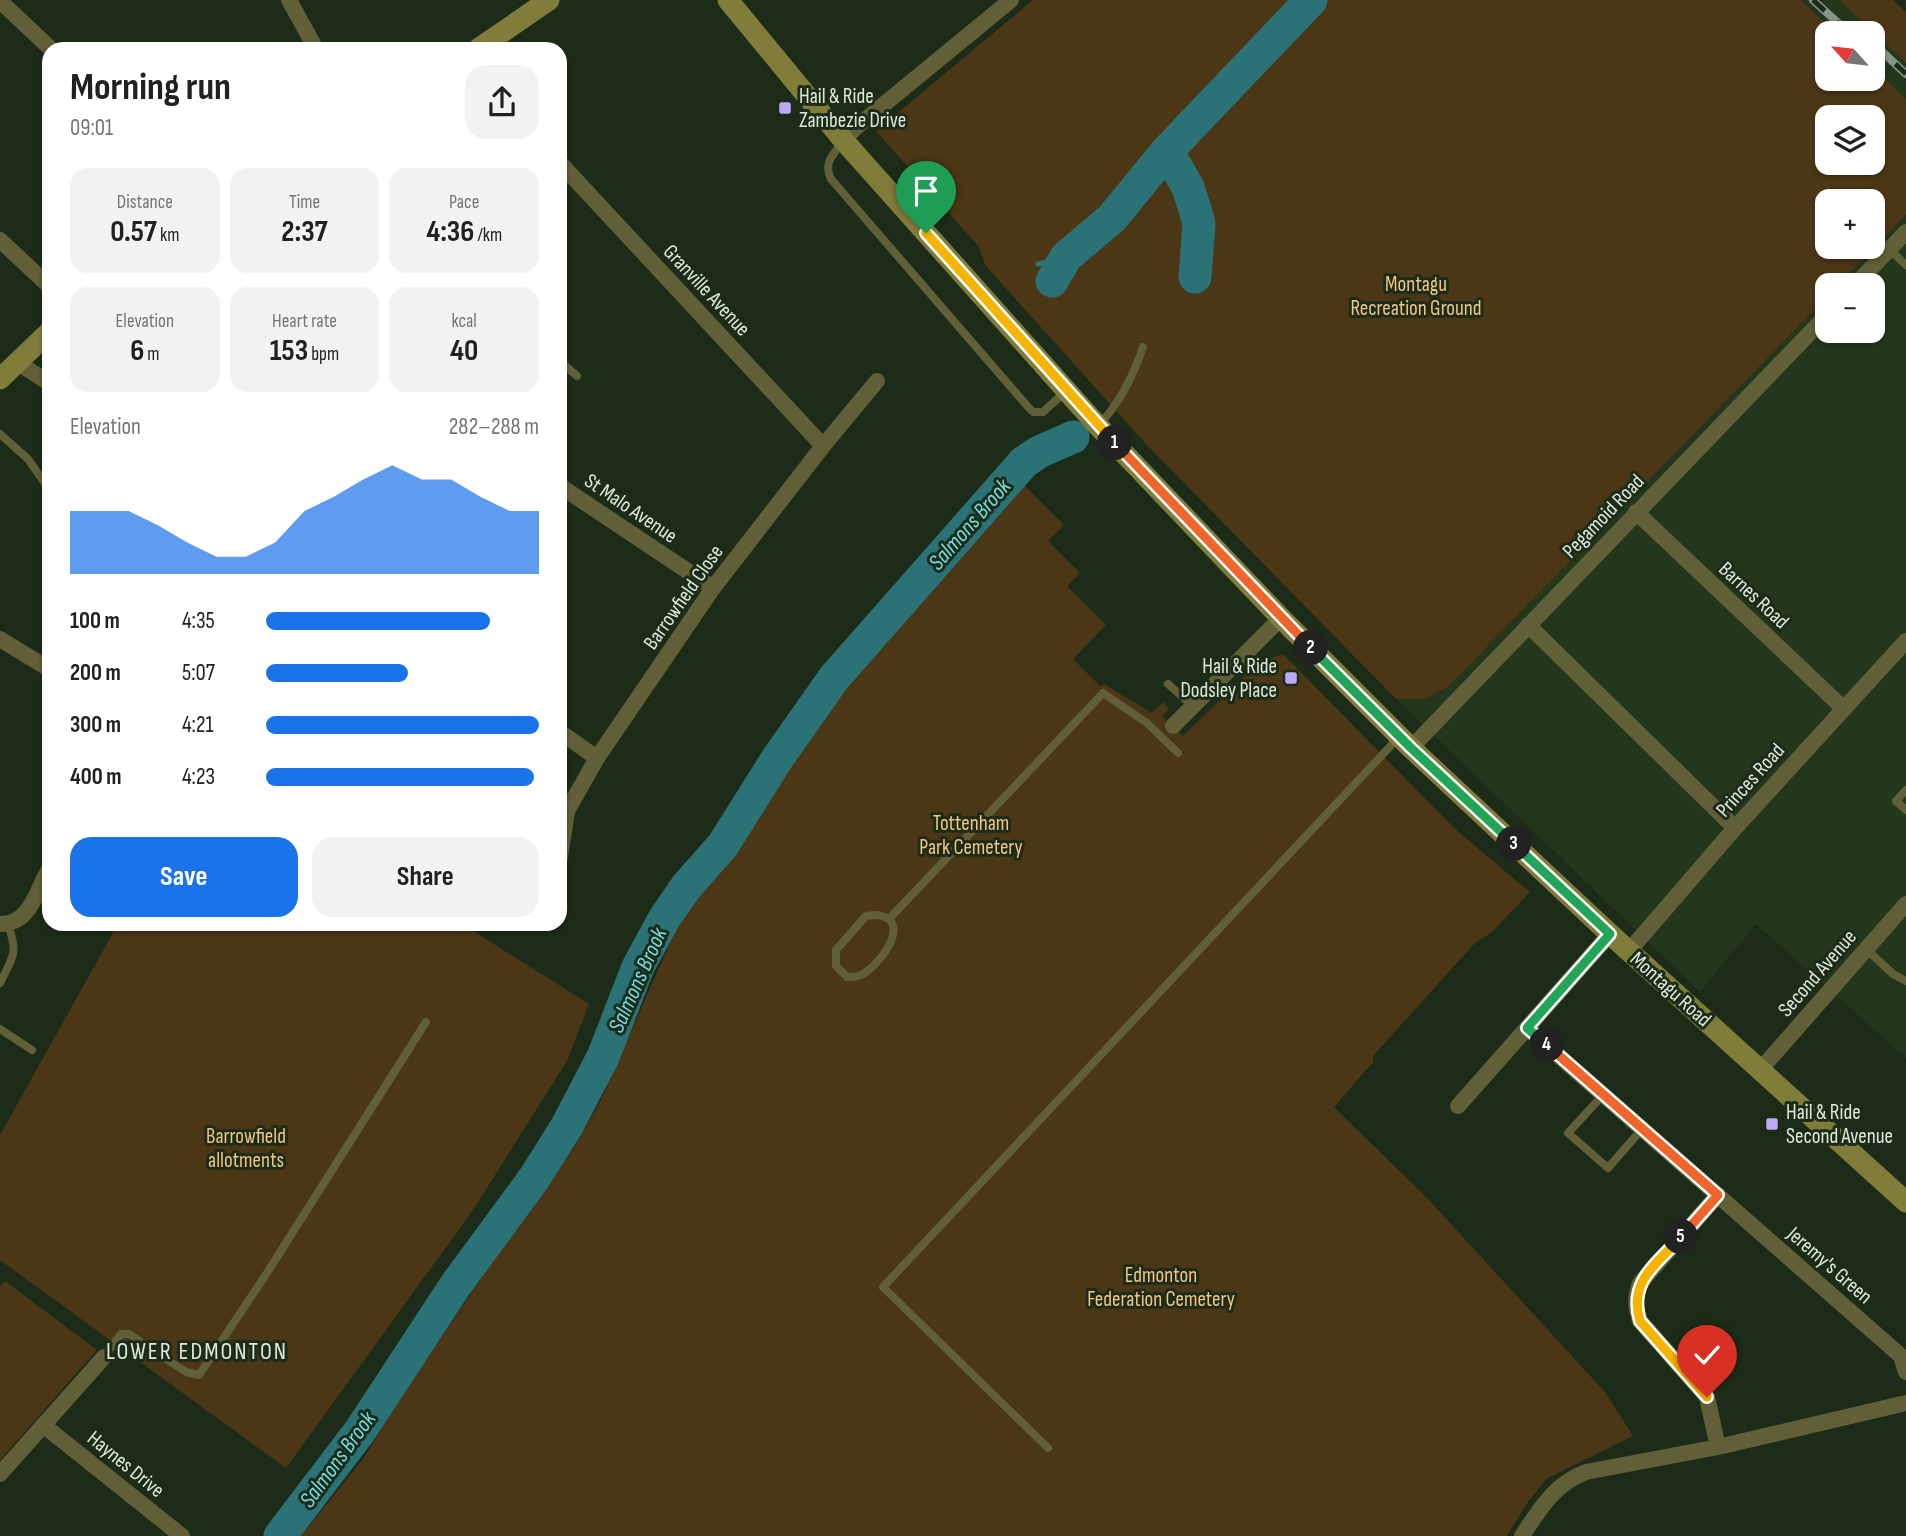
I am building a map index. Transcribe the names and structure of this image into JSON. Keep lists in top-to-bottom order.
{
  "streets": {
    "main road": ["Montagu Road"],
    "street": [
      "Granville Avenue",
      "St Malo Avenue",
      "Pegamoid Road",
      "Barnes Road",
      "Barrowfield Close",
      "Princes Road",
      "Second Avenue",
      "Jeremy's Green",
      "Haynes Drive"
    ]
  },
  "crossings": [
    ["Granville Avenue", "Barrowfield Close"],
    ["St Malo Avenue", "Barrowfield Close"],
    ["Pegamoid Road", "Barnes Road"],
    ["Pegamoid Road", "Montagu Road"],
    ["Barnes Road", "Princes Road"],
    ["Princes Road", "Montagu Road"],
    ["Second Avenue", "Montagu Road"]
  ],
  "districts": ["LOWER EDMONTON"],
  "water": ["Salmons Brook"],
  "parks": [
    "Montagu Recreation Ground",
    "Tottenham Park Cemetery",
    "Barrowfield allotments",
    "Edmonton Federation Cemetery"
  ],
  "places": {
    "transit": ["Hail & Ride Zambezie Drive", "Hail & Ride Dodsley Place", "Hail & Ride Second Avenue"]
  },
  "north": "top left",
  "page": {
    "map_buttons": ["+", "−"],
    "heading": ["Morning run", "09:01"],
    "stats": [
      ["Distance", "0.57 km"],
      ["Time", "2:37"],
      ["Pace", "4:36 /km"],
      ["Elevation", "6 m"],
      ["Heart rate", "153 bpm"],
      ["kcal", "40"]
    ],
    "chart": ["Elevation", "282–288 m"],
    "pins": [
      "1",
      "2",
      "3",
      "4",
      "5"
    ],
    "list": [
      {
        "name": "100 m",
        "note": "4:35"
      },
      {
        "name": "200 m",
        "note": "5:07"
      },
      {
        "name": "300 m",
        "note": "4:21"
      },
      {
        "name": "400 m",
        "note": "4:23"
      }
    ],
    "buttons": ["Save", "Share"]
  }
}
